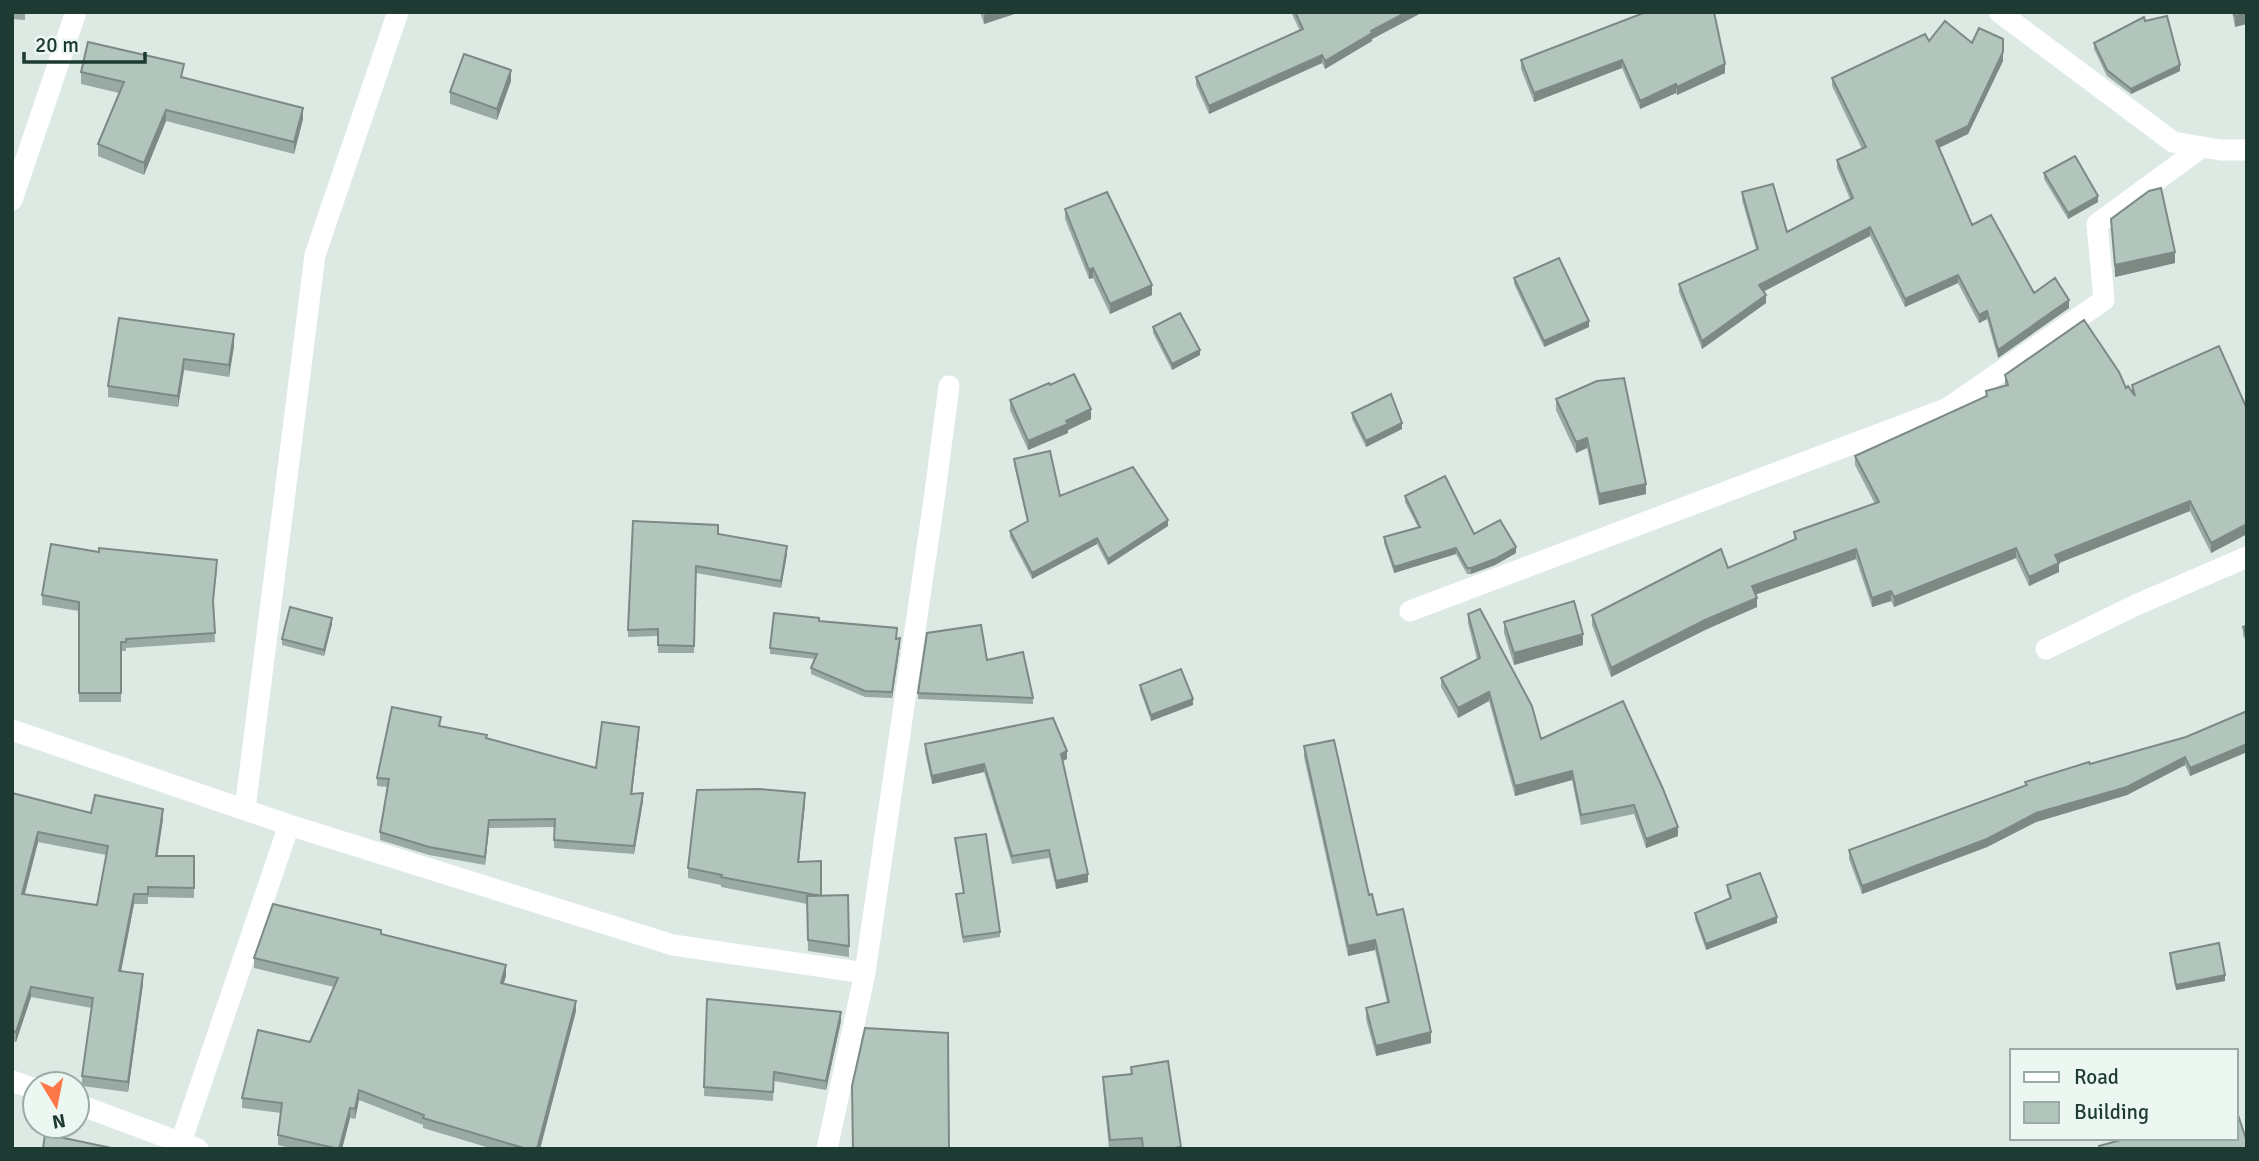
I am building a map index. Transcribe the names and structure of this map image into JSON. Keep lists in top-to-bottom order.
{
  "legend": ["Road", "Building"],
  "scale_bar": "20 m",
  "north": "bottom"
}
